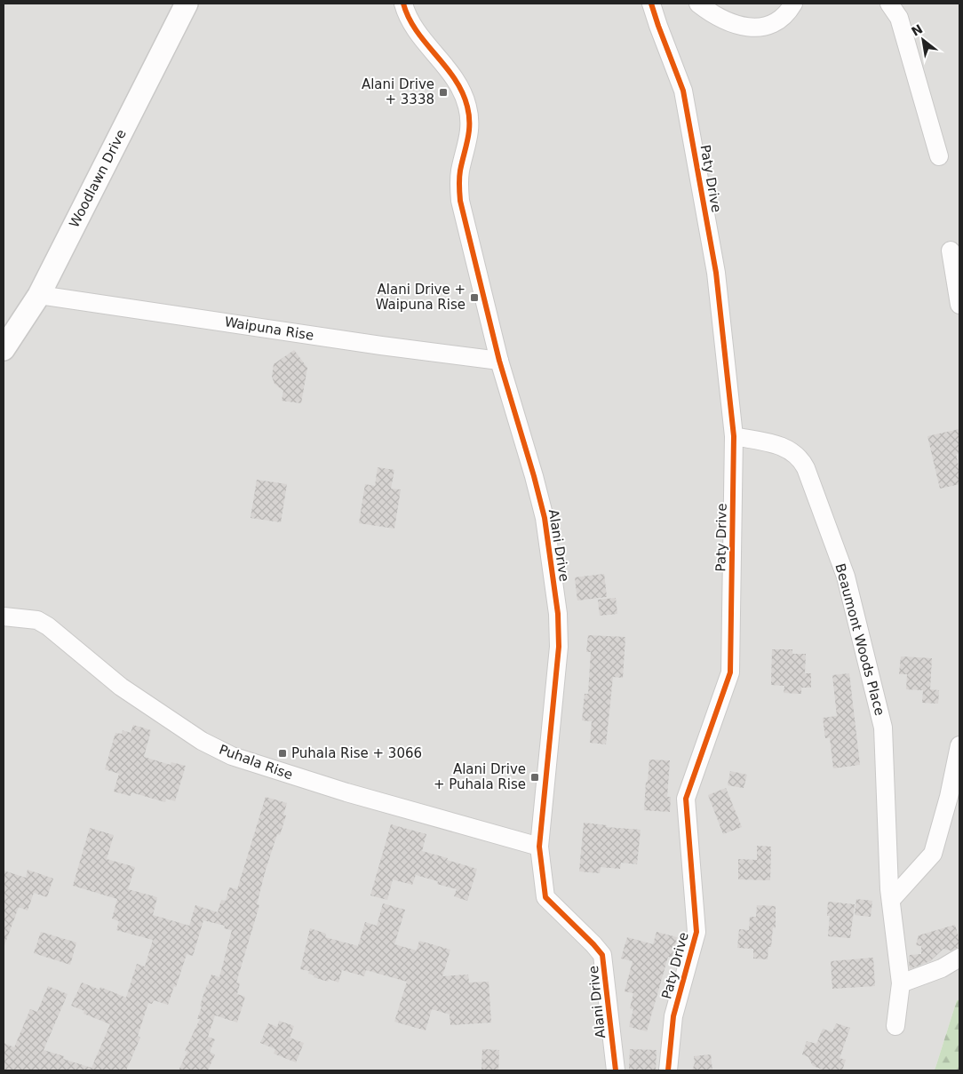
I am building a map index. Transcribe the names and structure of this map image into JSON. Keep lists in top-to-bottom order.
{
  "streets": {
    "street": [
      "Woodlawn Drive",
      "Paty Drive",
      "Waipuna Rise",
      "Alani Drive",
      "Beaumont Woods Place",
      "Puhala Rise"
    ]
  },
  "crossings": [
    ["Woodlawn Drive", "Waipuna Rise"],
    ["Paty Drive", "Beaumont Woods Place"],
    ["Waipuna Rise", "Alani Drive"],
    ["Alani Drive", "Puhala Rise"]
  ],
  "places": {
    "transit": [
      "Alani Drive + 3338",
      "Alani Drive + Waipuna Rise",
      "Puhala Rise + 3066",
      "Alani Drive + Puhala Rise"
    ]
  },
  "north": "top left"
}
